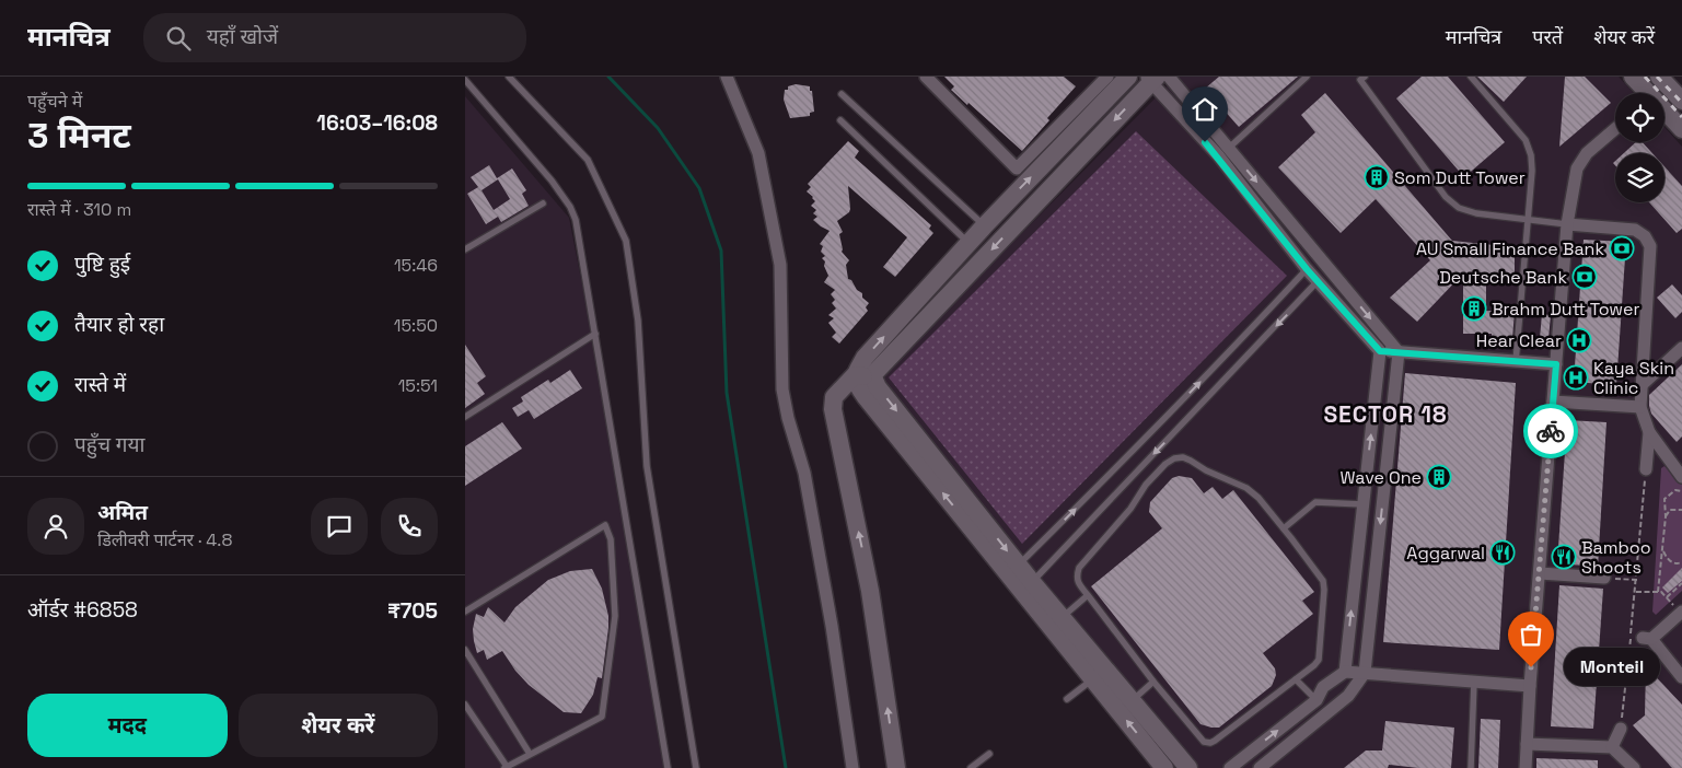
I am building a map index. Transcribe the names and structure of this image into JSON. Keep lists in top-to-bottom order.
{
  "districts": ["SECTOR 18"],
  "places": {
    "building": ["Som Dutt Tower", "Brahm Dutt Tower", "Wave One"],
    "bank": ["AU Small Finance Bank", "Deutsche Bank"],
    "hospital": ["Hear Clear", "Kaya Skin Clinic"],
    "restaurant": ["Aggarwal", "Bamboo Shoots"],
    "other": ["Monteil"]
  },
  "page": {
    "header": "मानचित्र",
    "search": "यहाँ खोजें",
    "nav": ["मानचित्र", "परतें", "शेयर करें"],
    "heading": ["3 मिनट", "पहुँचने में", "16:03–16:08"],
    "panel": [
      "अमित",
      "डिलीवरी पार्टनर · 4.8",
      "ऑर्डर #6858",
      "₹705"
    ],
    "bar": "रास्ते में · 310 m",
    "list": [
      ["पुष्टि हुई", "15:46"],
      ["तैयार हो रहा", "15:50"],
      ["रास्ते में", "15:51"],
      "पहुँच गया"
    ],
    "bubble": "Monteil",
    "buttons": ["मदद", "शेयर करें"]
  }
}
